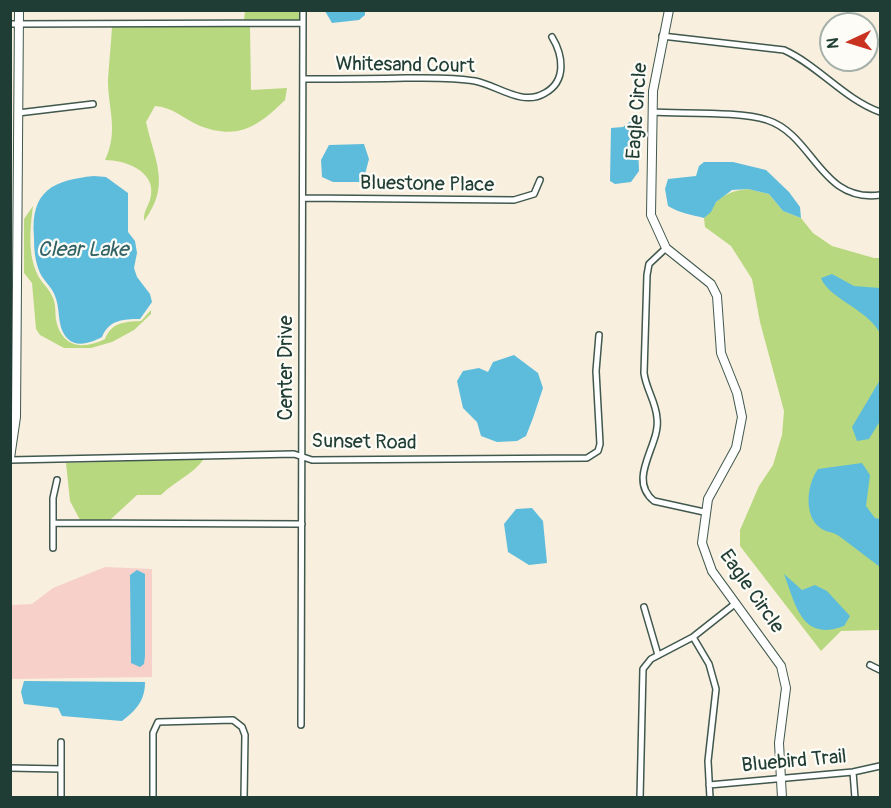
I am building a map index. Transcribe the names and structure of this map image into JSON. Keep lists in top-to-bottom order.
{
  "streets": {
    "street": [
      "Whitesand Court",
      "Eagle Circle",
      "Bluestone Place",
      "Center Drive",
      "Sunset Road",
      "Bluebird Trail"
    ]
  },
  "crossings": [
    ["Whitesand Court", "Center Drive"],
    ["Eagle Circle", "Bluebird Trail"],
    ["Bluestone Place", "Center Drive"],
    ["Center Drive", "Sunset Road"]
  ],
  "water": ["Clear Lake"],
  "north": "left"
}
